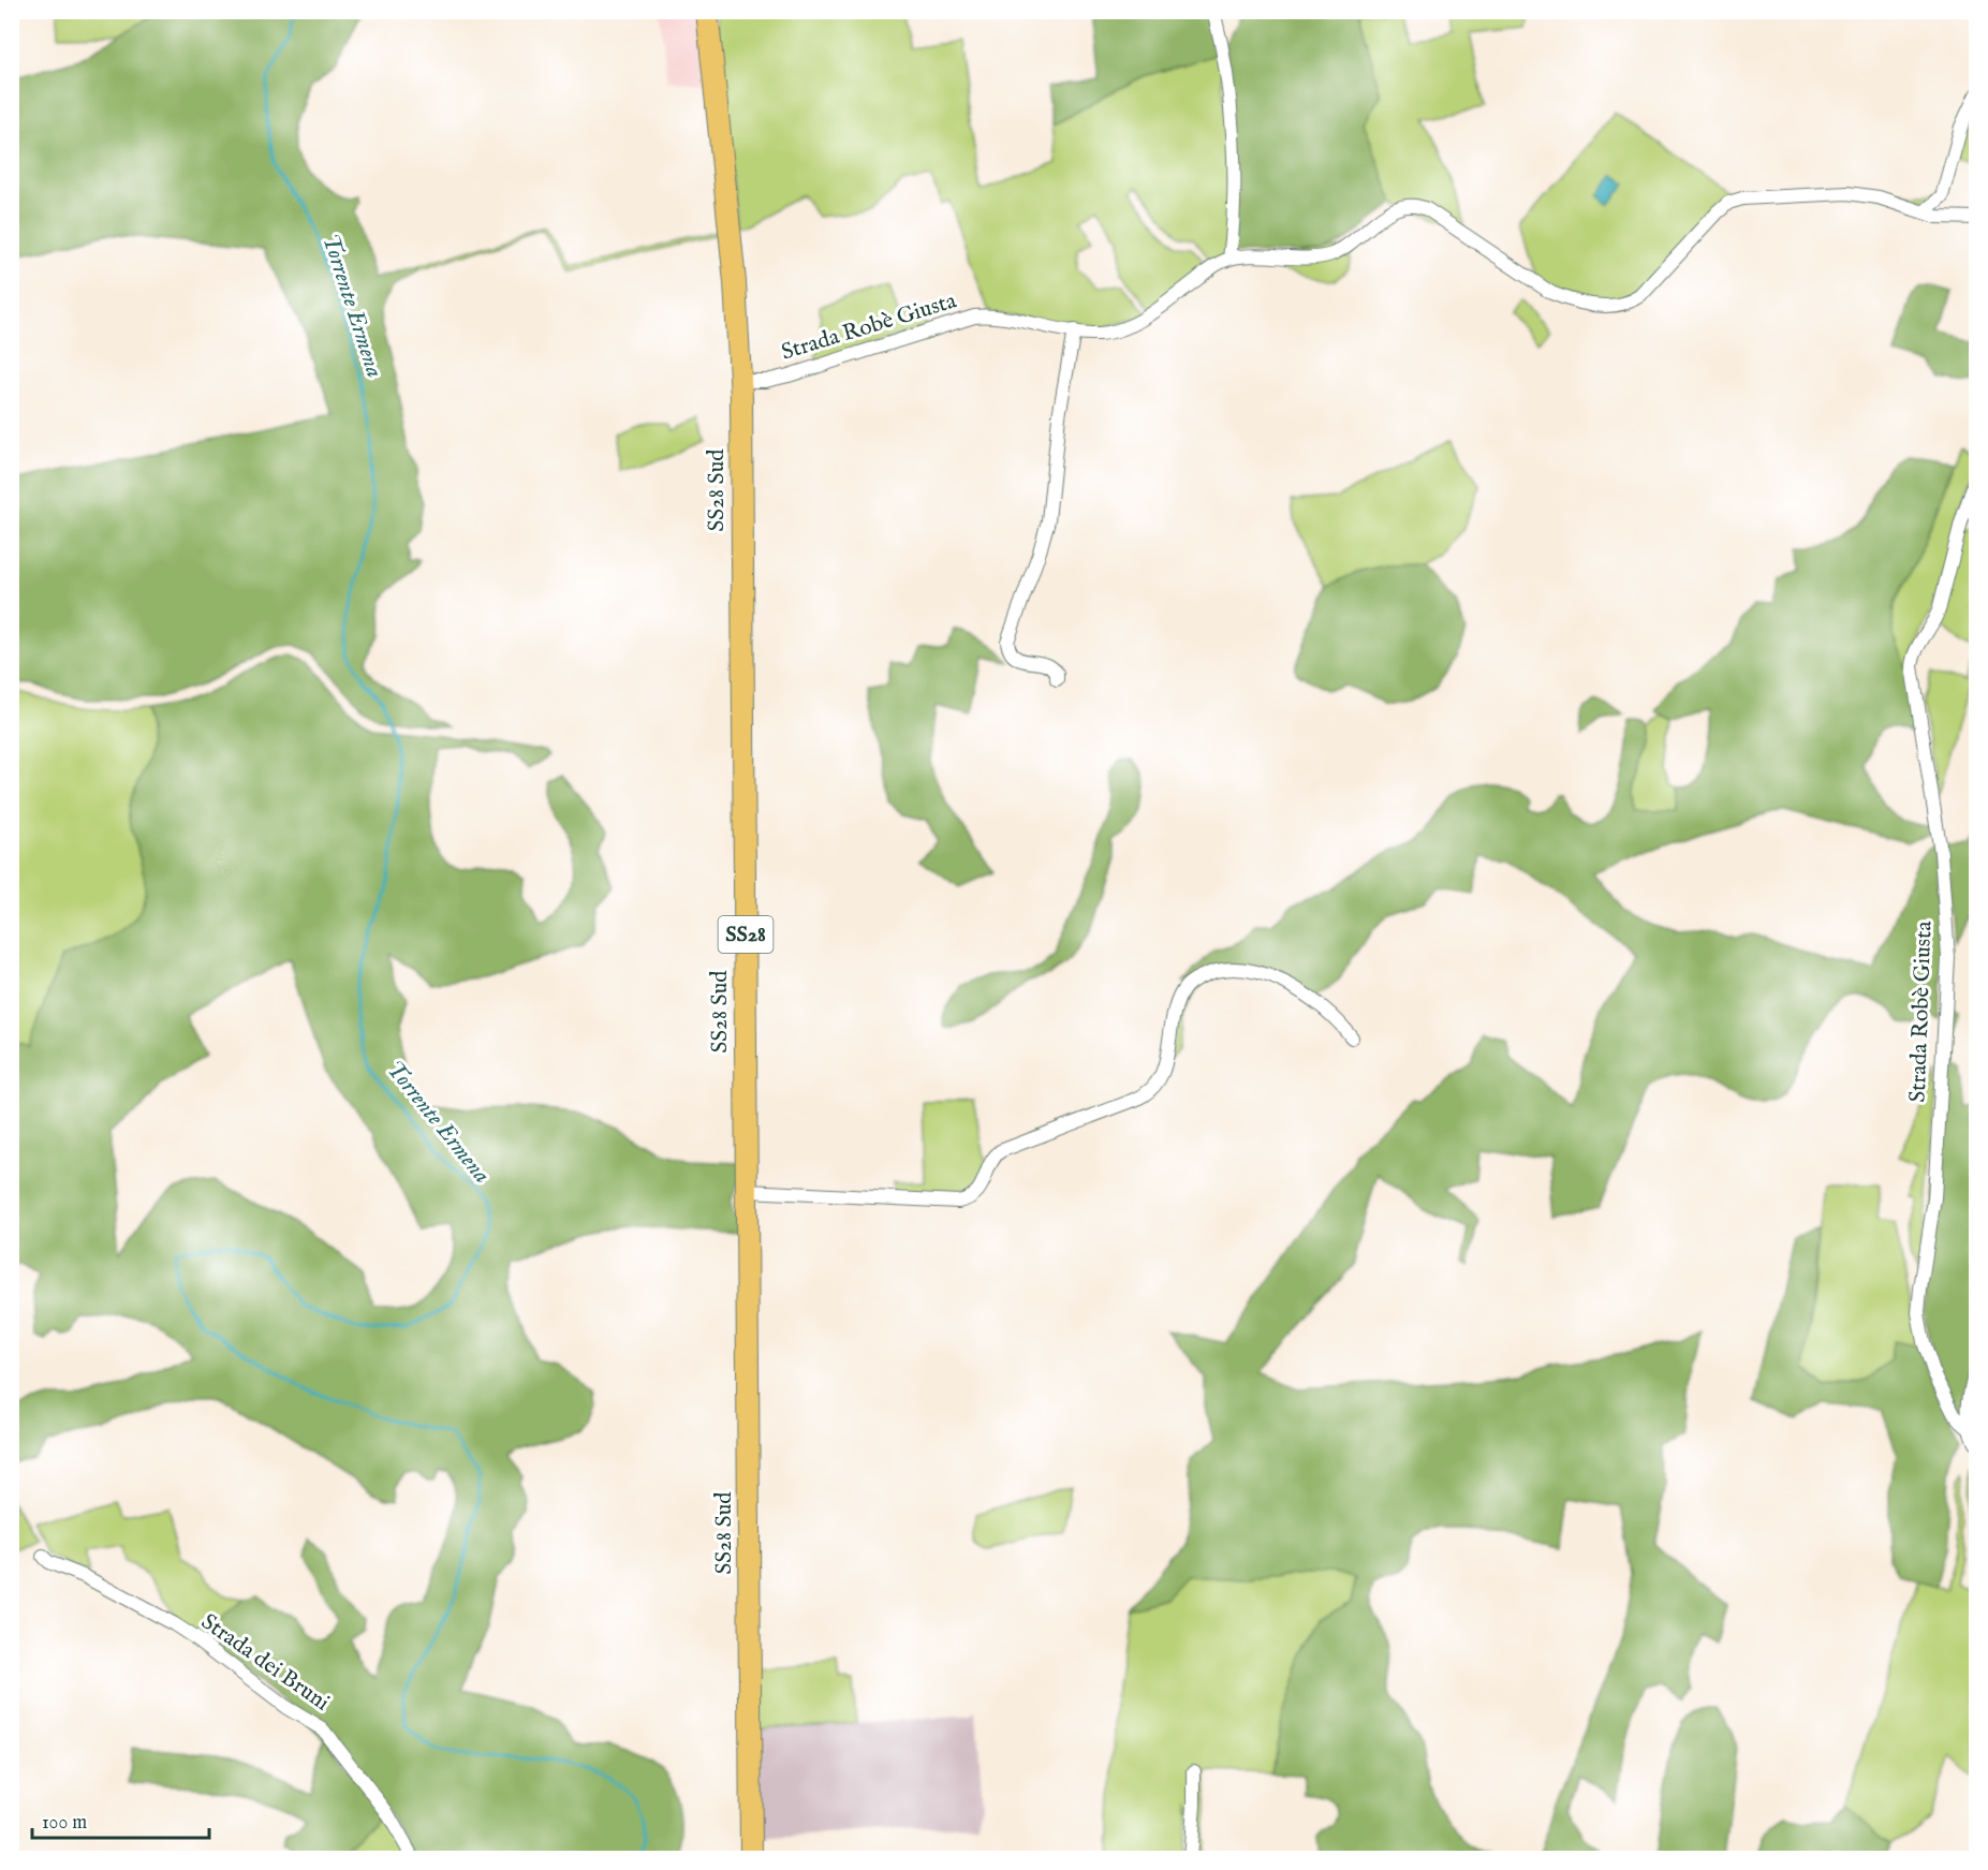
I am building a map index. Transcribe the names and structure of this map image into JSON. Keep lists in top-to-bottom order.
{
  "streets": {
    "main road": ["SS28 Sud", "SS28"],
    "street": ["Strada Robè Giusta", "Strada dei Bruni"]
  },
  "crossings": [
    ["Strada Robè Giusta", "SS28 Sud"]
  ],
  "water": ["Torrente Ermena"],
  "scale_bar": "100 m"
}
